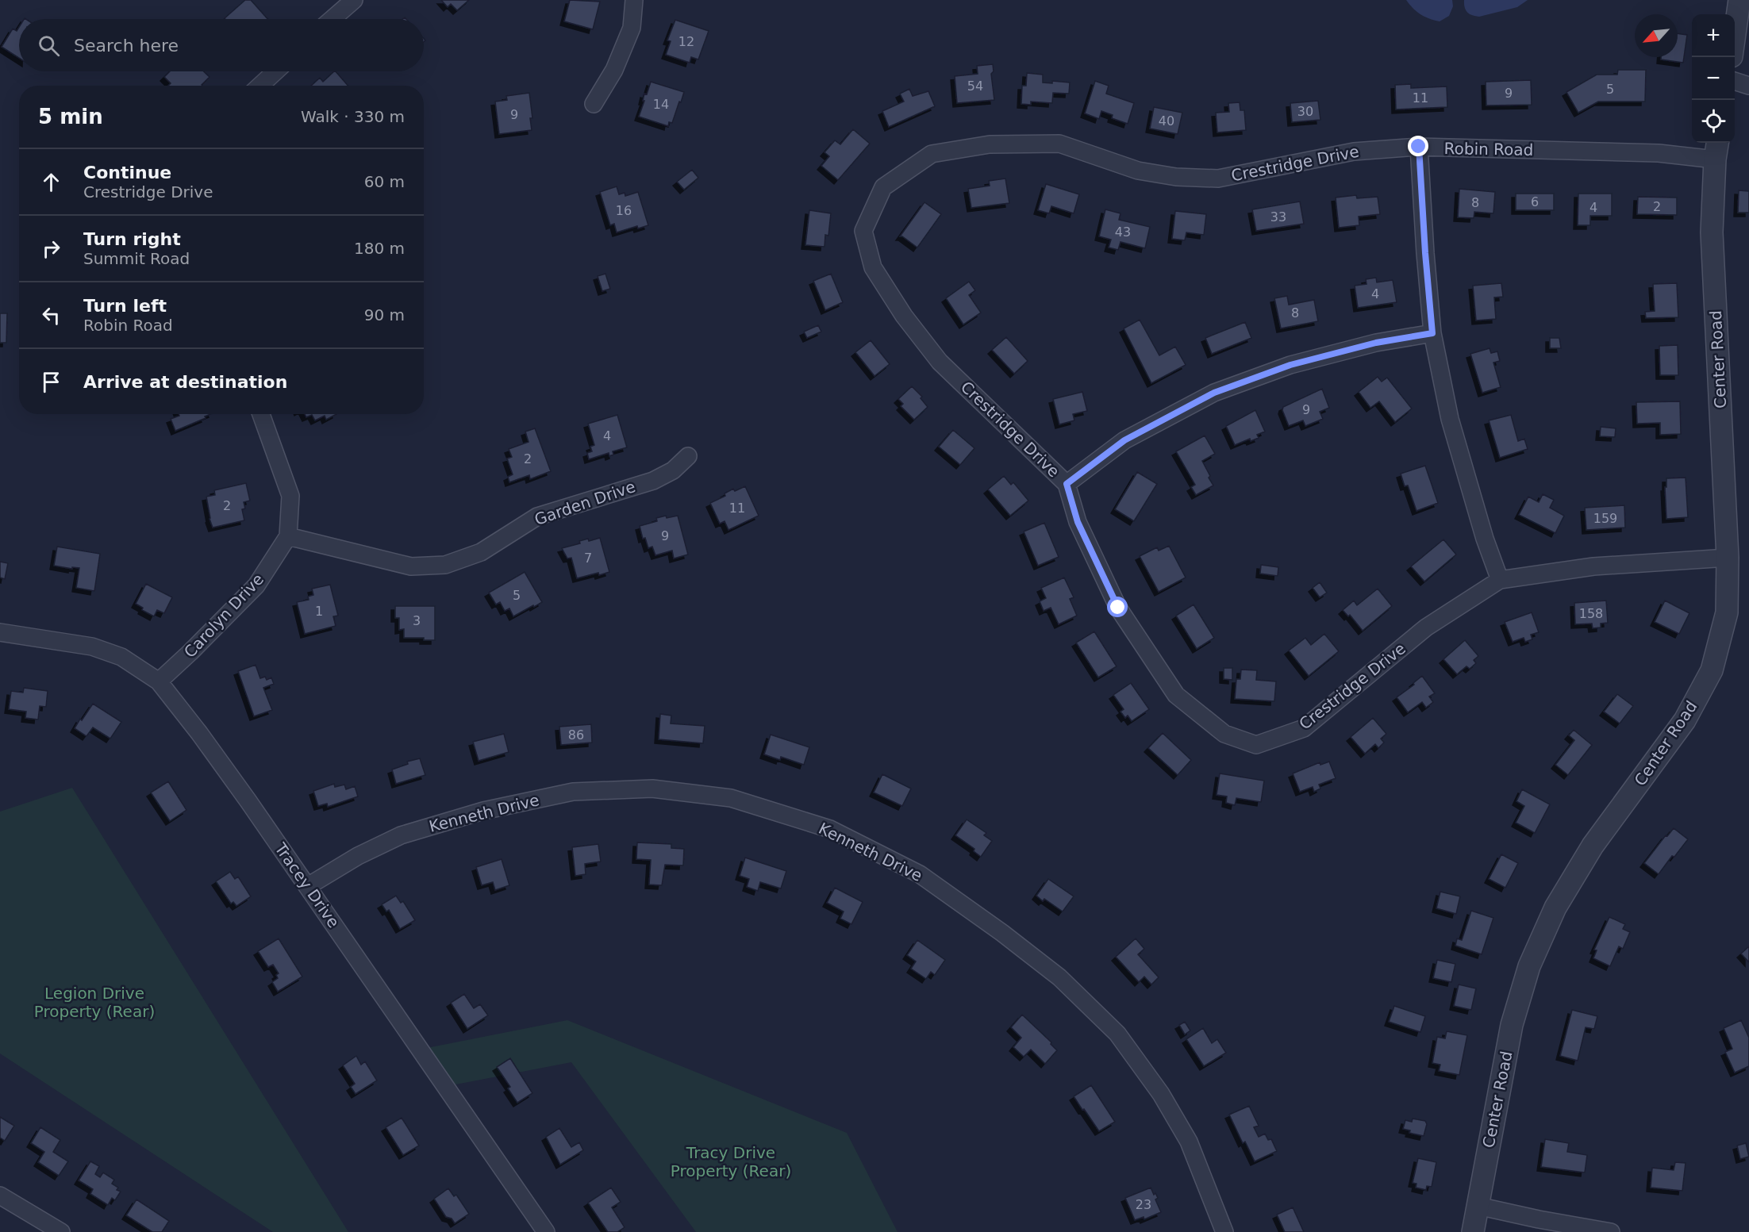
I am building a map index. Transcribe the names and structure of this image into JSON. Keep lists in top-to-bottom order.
{
  "streets": {
    "street": [
      "Robin Road",
      "Crestridge Drive",
      "Center Road",
      "Garden Drive",
      "Carolyn Drive",
      "Kenneth Drive",
      "Tracey Drive"
    ]
  },
  "crossings": [
    ["Robin Road", "Crestridge Drive"],
    ["Robin Road", "Center Road"],
    ["Crestridge Drive", "Center Road"],
    ["Garden Drive", "Carolyn Drive"],
    ["Carolyn Drive", "Tracey Drive"],
    ["Kenneth Drive", "Tracey Drive"]
  ],
  "parks": ["Legion Drive Property (Rear)", "Tracy Drive Property (Rear)"],
  "house_numbers": [
    "12",
    "54",
    "5",
    "9",
    "11",
    "14",
    "30",
    "9",
    "40",
    "6",
    "8",
    "2",
    "4",
    "16",
    "33",
    "43",
    "4",
    "8",
    "9",
    "4",
    "2",
    "2",
    "11",
    "159",
    "9",
    "7",
    "5",
    "1",
    "158",
    "3",
    "86",
    "23"
  ],
  "north": "bottom left",
  "page": {
    "map_buttons": ["+", "−"],
    "search": "Search here",
    "heading": ["5 min", "Walk · 330 m"],
    "list": [
      ["Continue", "Crestridge Drive", "60 m"],
      ["Turn right", "Summit Road", "180 m"],
      ["Turn left", "Robin Road", "90 m"],
      "Arrive at destination"
    ]
  }
}
